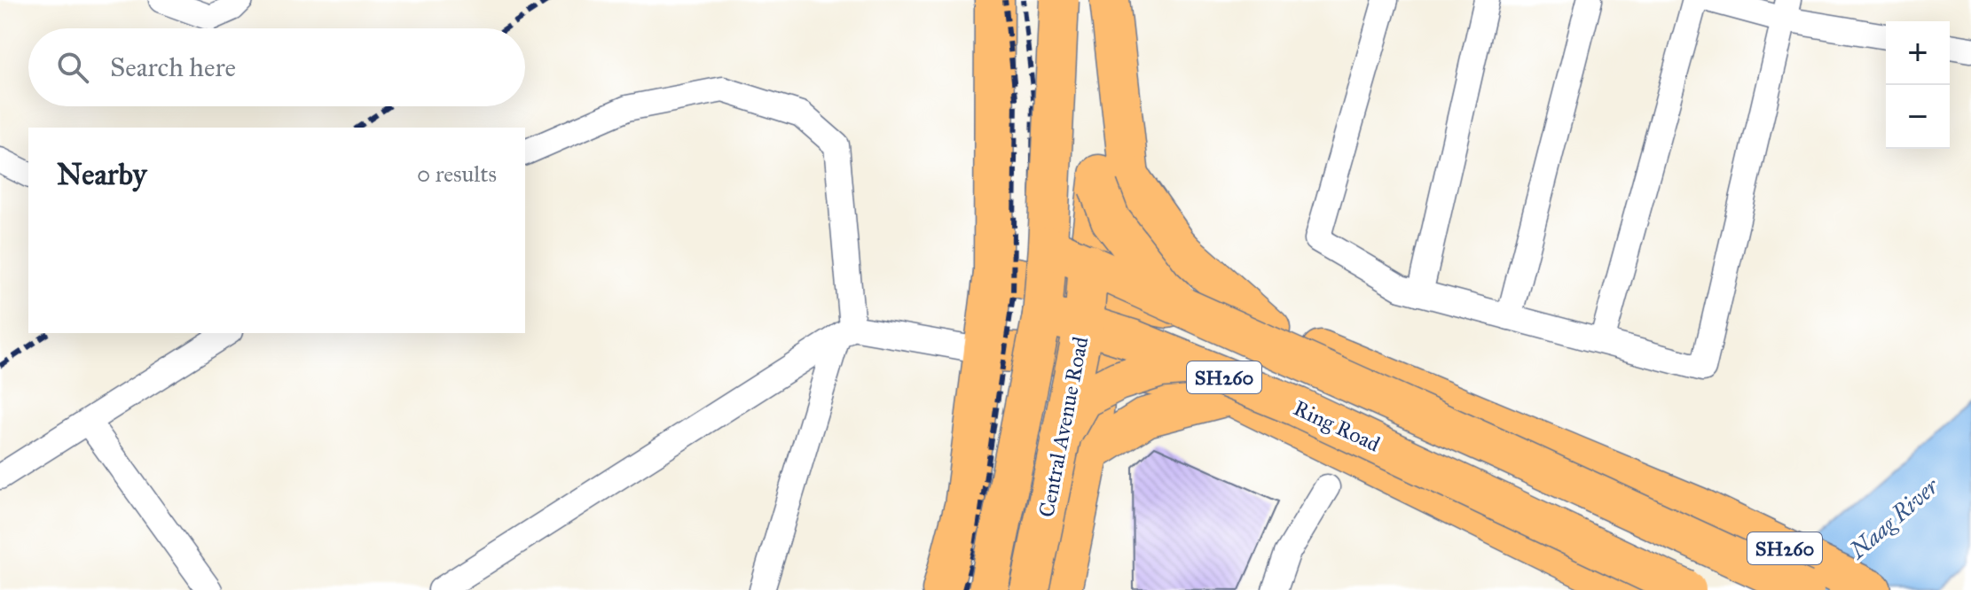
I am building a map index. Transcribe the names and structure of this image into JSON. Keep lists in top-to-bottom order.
{
  "streets": {
    "main road": ["SH260", "Ring Road", "Central Avenue Road"]
  },
  "crossings": [
    ["Ring Road", "Central Avenue Road"]
  ],
  "water": ["Naag River"],
  "page": {
    "map_buttons": ["+", "−"],
    "search": "Search here",
    "heading": ["Nearby", "0 results"]
  }
}
